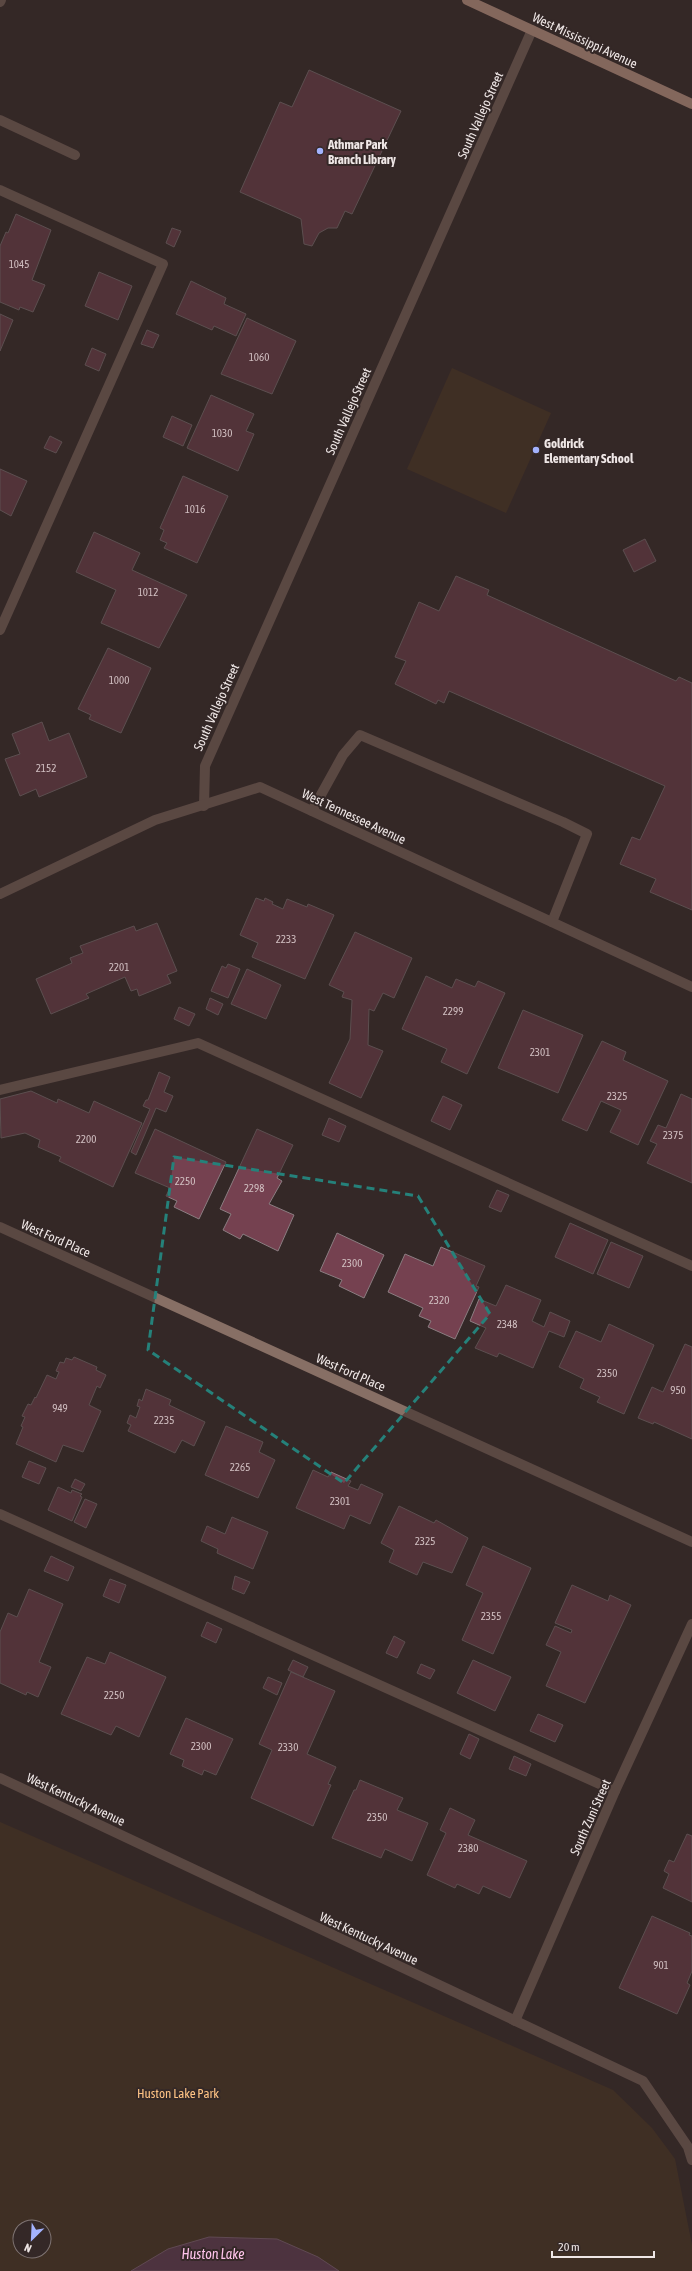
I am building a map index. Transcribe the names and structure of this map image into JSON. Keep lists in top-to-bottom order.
{
  "streets": {
    "main road": ["West Mississippi Avenue"],
    "street": [
      "South Vallejo Street",
      "West Tennessee Avenue",
      "West Ford Place",
      "West Kentucky Avenue",
      "South Zuni Street"
    ]
  },
  "crossings": [
    ["West Mississippi Avenue", "South Vallejo Street"],
    ["South Vallejo Street", "West Tennessee Avenue"],
    ["West Kentucky Avenue", "South Zuni Street"]
  ],
  "water": ["Huston Lake"],
  "parks": ["Huston Lake Park"],
  "places": ["Athmar Park Branch Library", "Goldrick Elementary School"],
  "house_numbers": [
    "1045",
    "1060",
    "1030",
    "1016",
    "1012",
    "1000",
    "2152",
    "2233",
    "2201",
    "2299",
    "2301",
    "2325",
    "2375",
    "2200",
    "2250",
    "2298",
    "2300",
    "2320",
    "2348",
    "2350",
    "950",
    "949",
    "2235",
    "2265",
    "2301",
    "2325",
    "2355",
    "2250",
    "2300",
    "2330",
    "2350",
    "2380",
    "901"
  ],
  "scale_bar": "20 m",
  "north": "bottom left"
}
